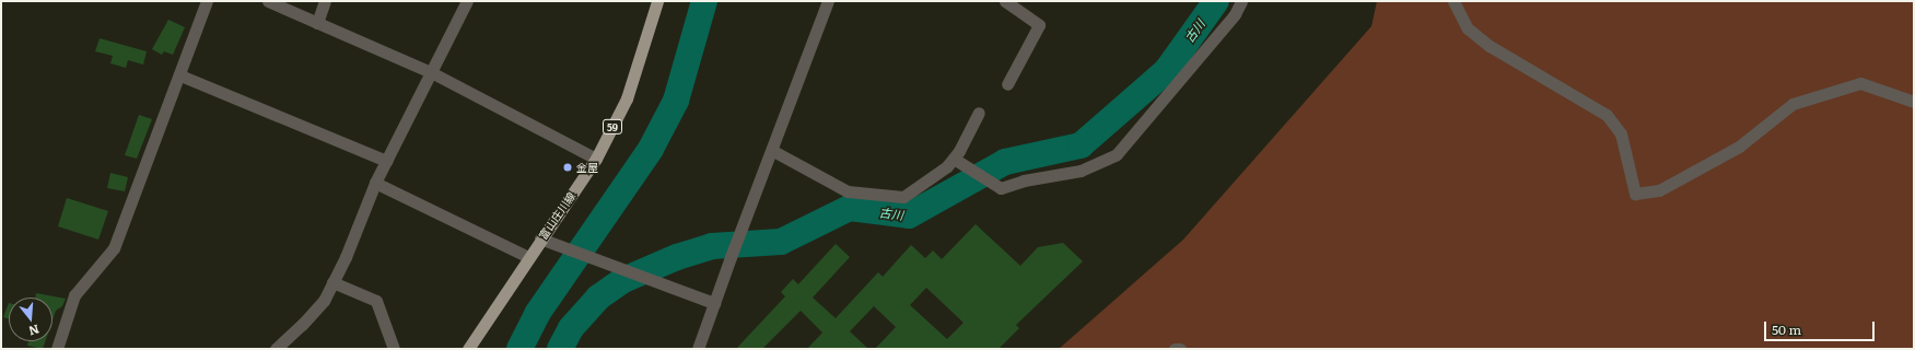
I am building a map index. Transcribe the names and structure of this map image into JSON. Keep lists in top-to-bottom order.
{
  "streets": {
    "main road": ["59", "富山庄川線"]
  },
  "water": ["古川"],
  "places": ["金屋"],
  "scale_bar": "50 m",
  "north": "bottom"
}
